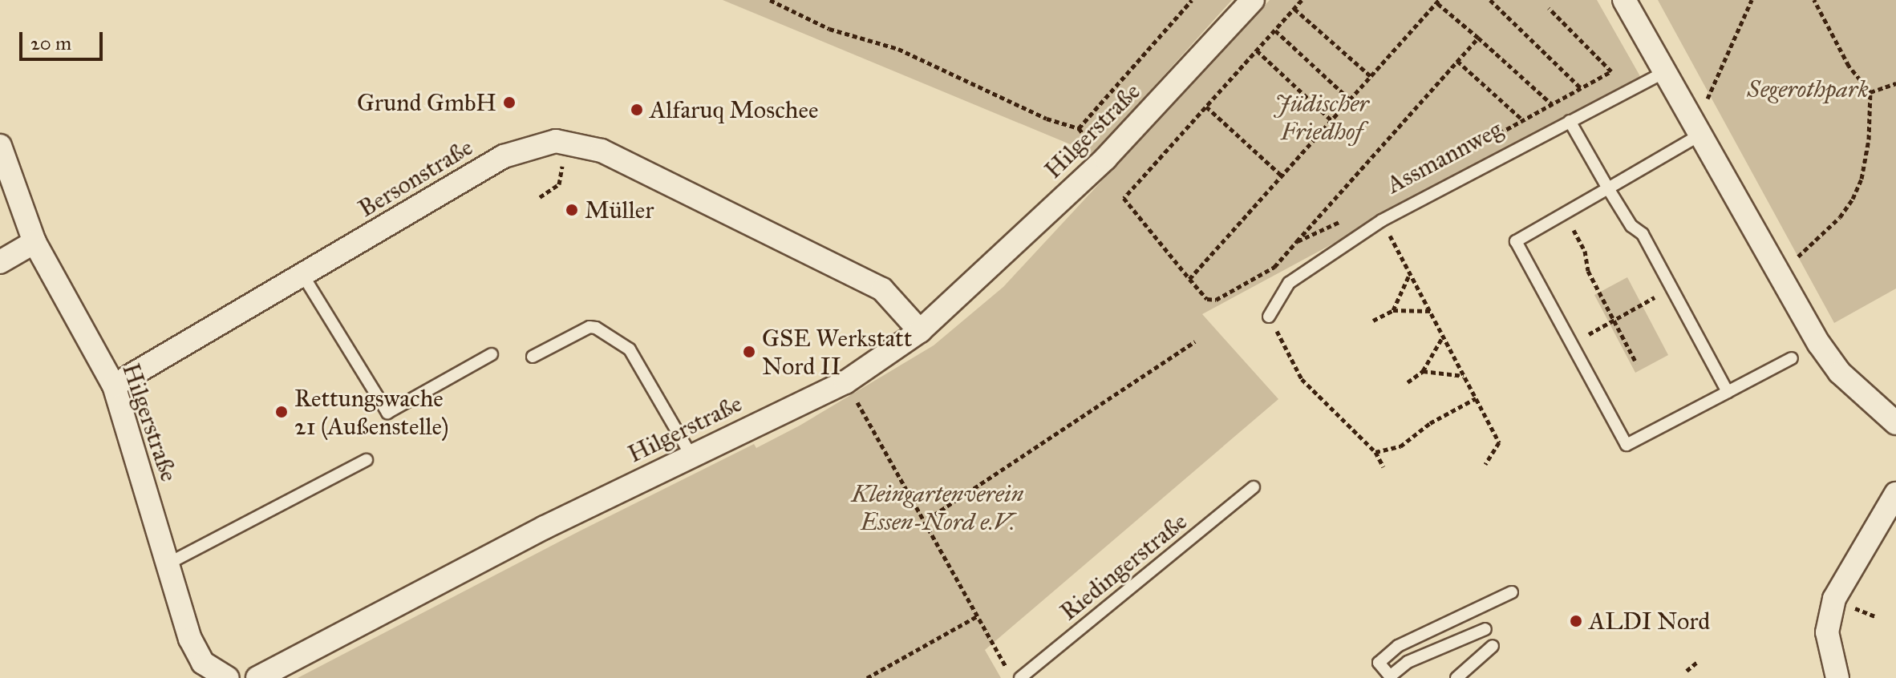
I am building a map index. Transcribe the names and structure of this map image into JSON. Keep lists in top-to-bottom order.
{
  "streets": {
    "street": ["Hilgerstraße", "Bersonstraße"],
    "lane": ["Assmannweg", "Riedingerstraße"]
  },
  "crossings": [
    ["Hilgerstraße", "Bersonstraße"]
  ],
  "parks": ["Segerothpark", "Jüdischer Friedhof", "Kleingartenverein Essen-Nord e.V."],
  "places": [
    "Grund GmbH",
    "Alfaruq Moschee",
    "Müller",
    "GSE Werkstatt Nord II",
    "Rettungswache 21 (Außenstelle)",
    "ALDI Nord"
  ],
  "scale_bar": "20 m"
}
